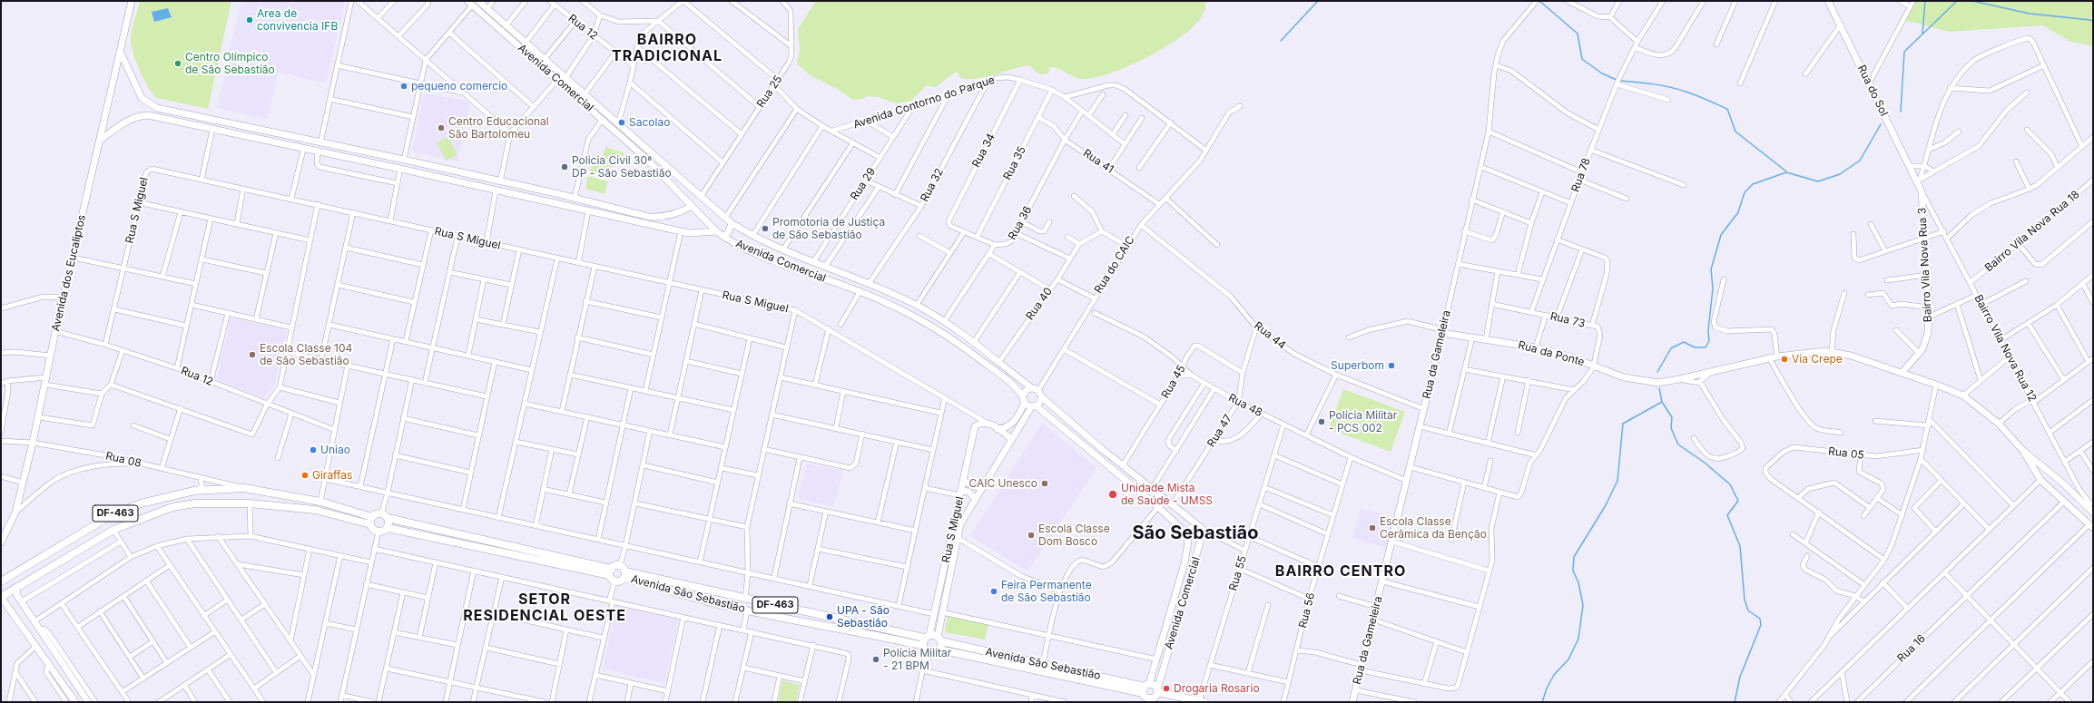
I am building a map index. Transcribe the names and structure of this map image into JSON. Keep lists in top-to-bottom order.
{
  "streets": {
    "main road": ["DF-463", "Avenida São Sebastião"],
    "street": [
      "Rua 12",
      "Avenida Comercial",
      "Rua do Sol",
      "Rua 25",
      "Avenida Contorno do Parque",
      "Rua 34",
      "Rua 41",
      "Rua 35",
      "Rua 78",
      "Rua 29",
      "Rua 32",
      "Rua S Miguel",
      "Rua 36",
      "Bairro Vila Nova Rua 18",
      "Rua do CAIC",
      "Bairro Vila Nova Rua 3",
      "Avenida dos Eucaliptos",
      "Rua 40",
      "Rua 73",
      "Rua 44",
      "Bairro Vila Nova Rua 12",
      "Rua da Ponte",
      "Rua da Gameleira",
      "Rua 45",
      "Rua 48",
      "Rua 47",
      "Rua 05",
      "Rua 08",
      "Rua 55",
      "Rua 56",
      "Rua 16"
    ]
  },
  "crossings": [
    ["Rua 12", "Rua S Miguel"],
    ["Rua 12", "Avenida dos Eucaliptos"],
    ["Avenida Comercial", "Rua 25"],
    ["Avenida Comercial", "Rua 29"],
    ["Avenida Comercial", "Rua 32"],
    ["Avenida Comercial", "Rua 36"],
    ["Avenida Comercial", "Rua do CAIC"],
    ["Avenida Comercial", "Rua 40"],
    ["Avenida Comercial", "Avenida São Sebastião"],
    ["Avenida Contorno do Parque", "Rua 34"],
    ["Avenida Contorno do Parque", "Rua 35"],
    ["Avenida Contorno do Parque", "Rua 29"],
    ["Avenida Contorno do Parque", "Rua 32"],
    ["Avenida Contorno do Parque", "Rua 36"],
    ["Rua 41", "Rua 35"],
    ["Rua 41", "Rua 36"],
    ["Rua 41", "Rua do CAIC"],
    ["Rua 78", "Rua 73"],
    ["Rua S Miguel", "DF-463"],
    ["Rua S Miguel", "Avenida São Sebastião"],
    ["Bairro Vila Nova Rua 18", "Bairro Vila Nova Rua 12"],
    ["Rua do CAIC", "Rua 44"],
    ["Bairro Vila Nova Rua 3", "Bairro Vila Nova Rua 12"],
    ["Bairro Vila Nova Rua 3", "Rua da Ponte"],
    ["Avenida dos Eucaliptos", "Rua 08"],
    ["Rua 44", "Rua da Gameleira"],
    ["Rua 44", "Rua 47"],
    ["Rua da Ponte", "Rua da Gameleira"],
    ["Rua da Gameleira", "Rua 48"],
    ["Rua 45", "Rua 48"],
    ["Rua 45", "Rua 47"],
    ["Rua 48", "Rua 47"],
    ["Rua 48", "Rua 55"],
    ["Rua 48", "Rua 56"],
    ["Rua 08", "DF-463"],
    ["DF-463", "Avenida São Sebastião"]
  ],
  "districts": [
    "BAIRRO TRADICIONAL",
    "São Sebastião",
    "BAIRRO CENTRO",
    "SETOR RESIDENCIAL OESTE"
  ],
  "places": [
    "Area de convivencia IFB",
    "Centro Olímpico de São Sebastião",
    "pequeno comercio",
    "Sacolao",
    "Centro Educacional São Bartolomeu",
    "Policia Civil 30ª DP - São Sebastião",
    "Promotoria de Justiça de São Sebastião",
    "Escola Classe 104 de São Sebastião",
    "Via Crepe",
    "Superbom",
    "Polícia Militar - PCS 002",
    "Uniao",
    "Giraffas",
    "CAIC Unesco",
    "Unidade Mista de Saúde - UMSS",
    "Escola Classe Cerâmica da Benção",
    "Escola Classe Dom Bosco",
    "Feira Permanente de São Sebastião",
    "UPA - São Sebastião",
    "Polícia Militar - 21 BPM",
    "Drogaria Rosario"
  ]
}
